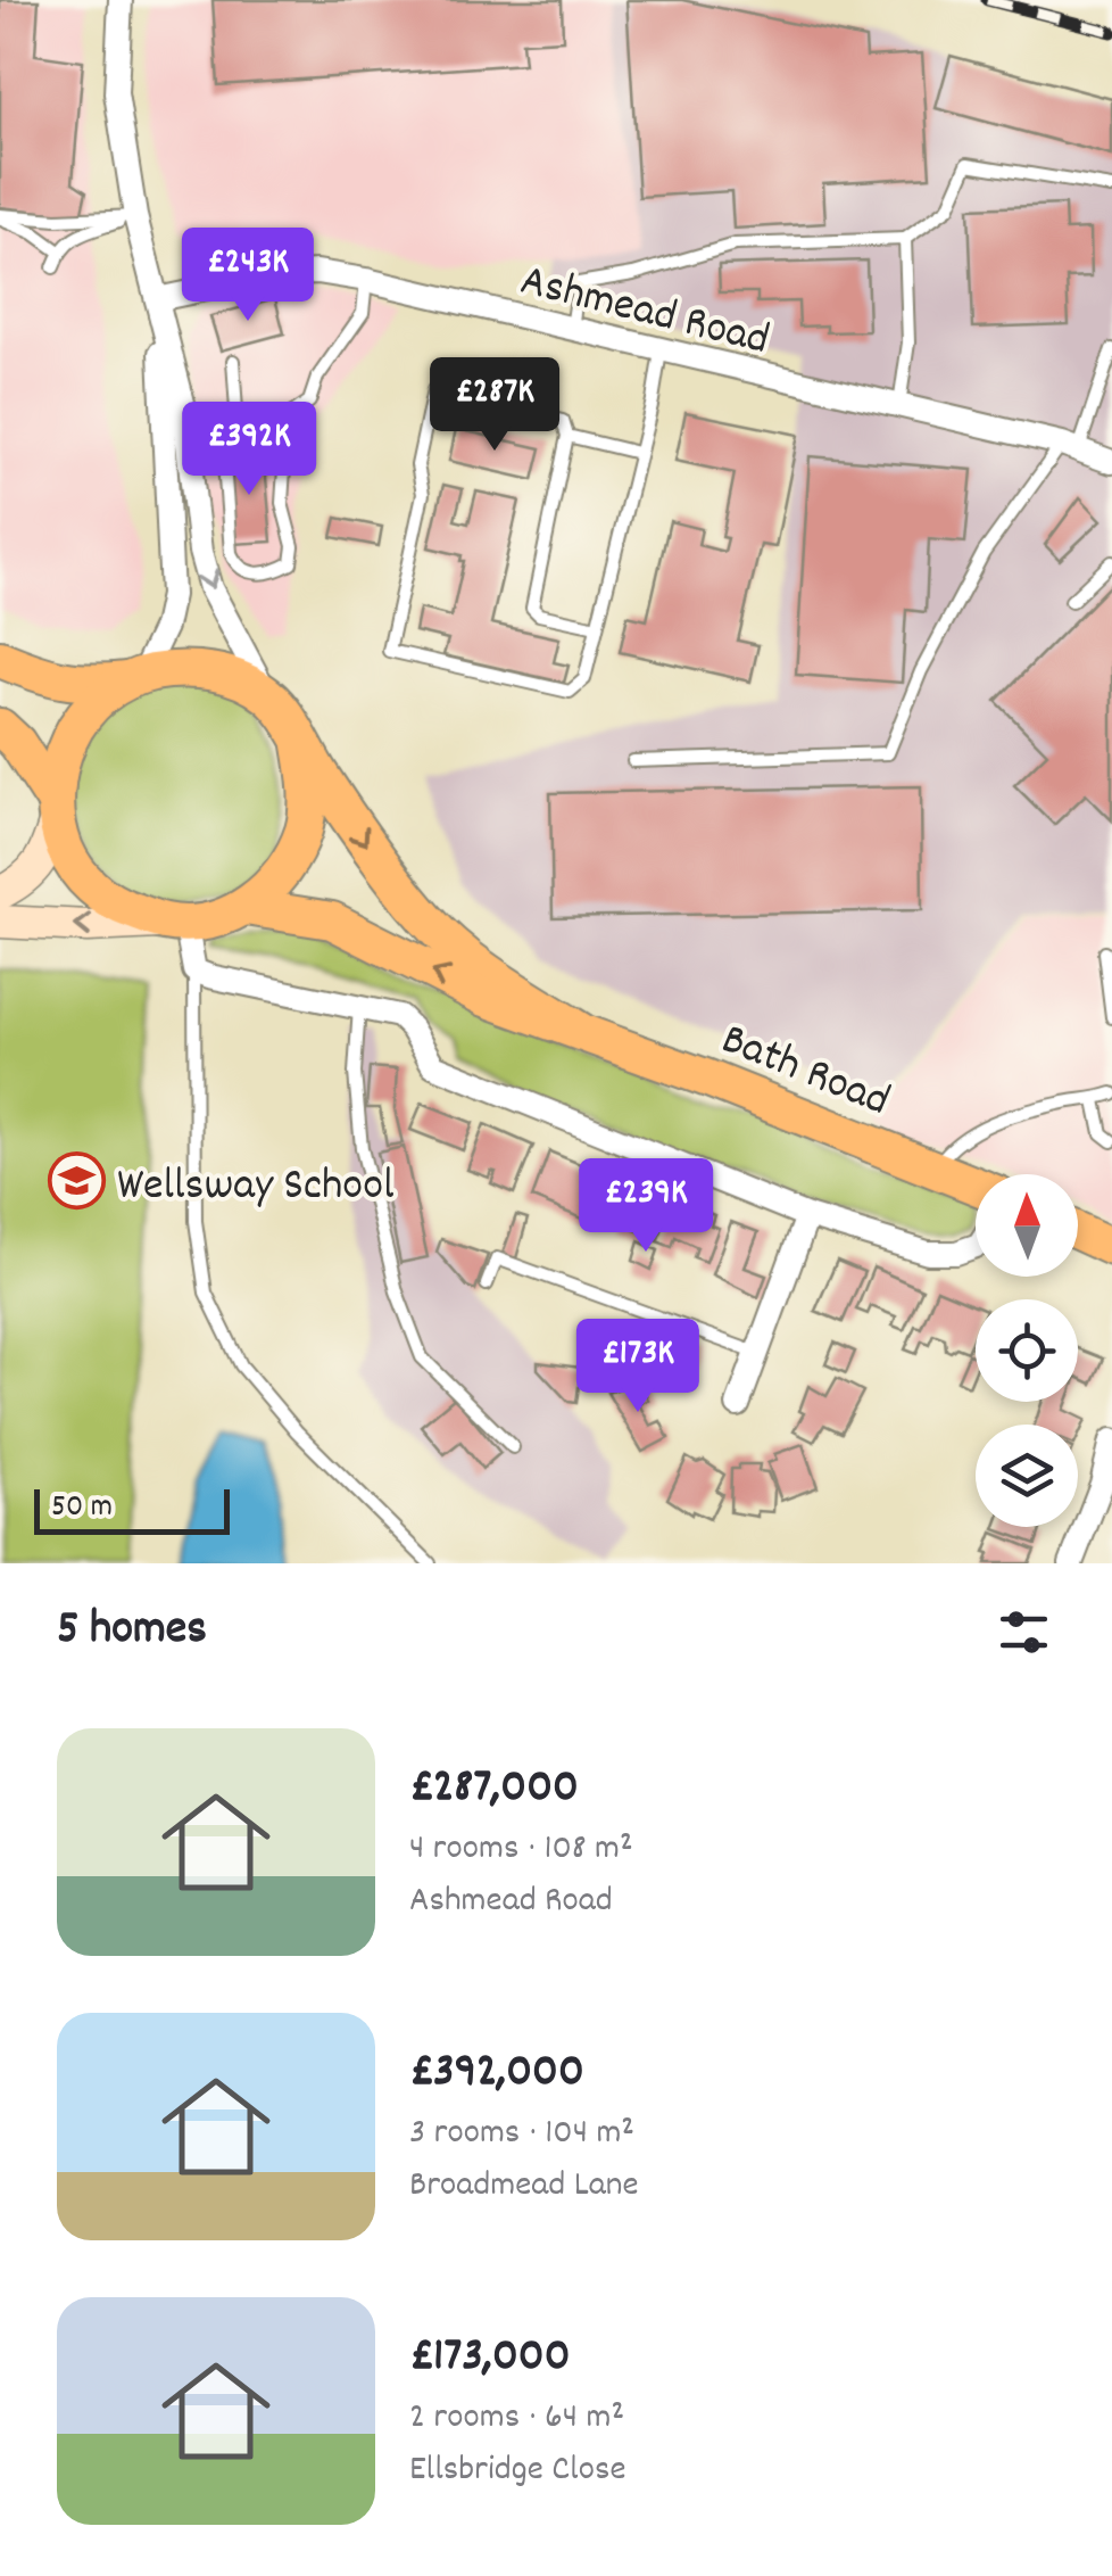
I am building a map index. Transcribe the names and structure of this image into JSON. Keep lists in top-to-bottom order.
{
  "streets": {
    "highway": ["Bath Road"],
    "street": ["Ashmead Road"]
  },
  "places": {
    "school or university": ["Wellsway School"]
  },
  "scale_bar": "50 m",
  "north": "top",
  "page": {
    "price": [
      "£243K",
      "£287K",
      "£392K",
      "£239K",
      "£173K"
    ],
    "scale": "50 m",
    "heading": "5 homes",
    "list": [
      {
        "name": "£287,000",
        "note": "4 rooms · 108 m² · Ashmead Road"
      },
      {
        "name": "£392,000",
        "note": "3 rooms · 104 m² · Broadmead Lane"
      },
      {
        "name": "£173,000",
        "note": "2 rooms · 64 m² · Ellsbridge Close"
      }
    ]
  }
}
